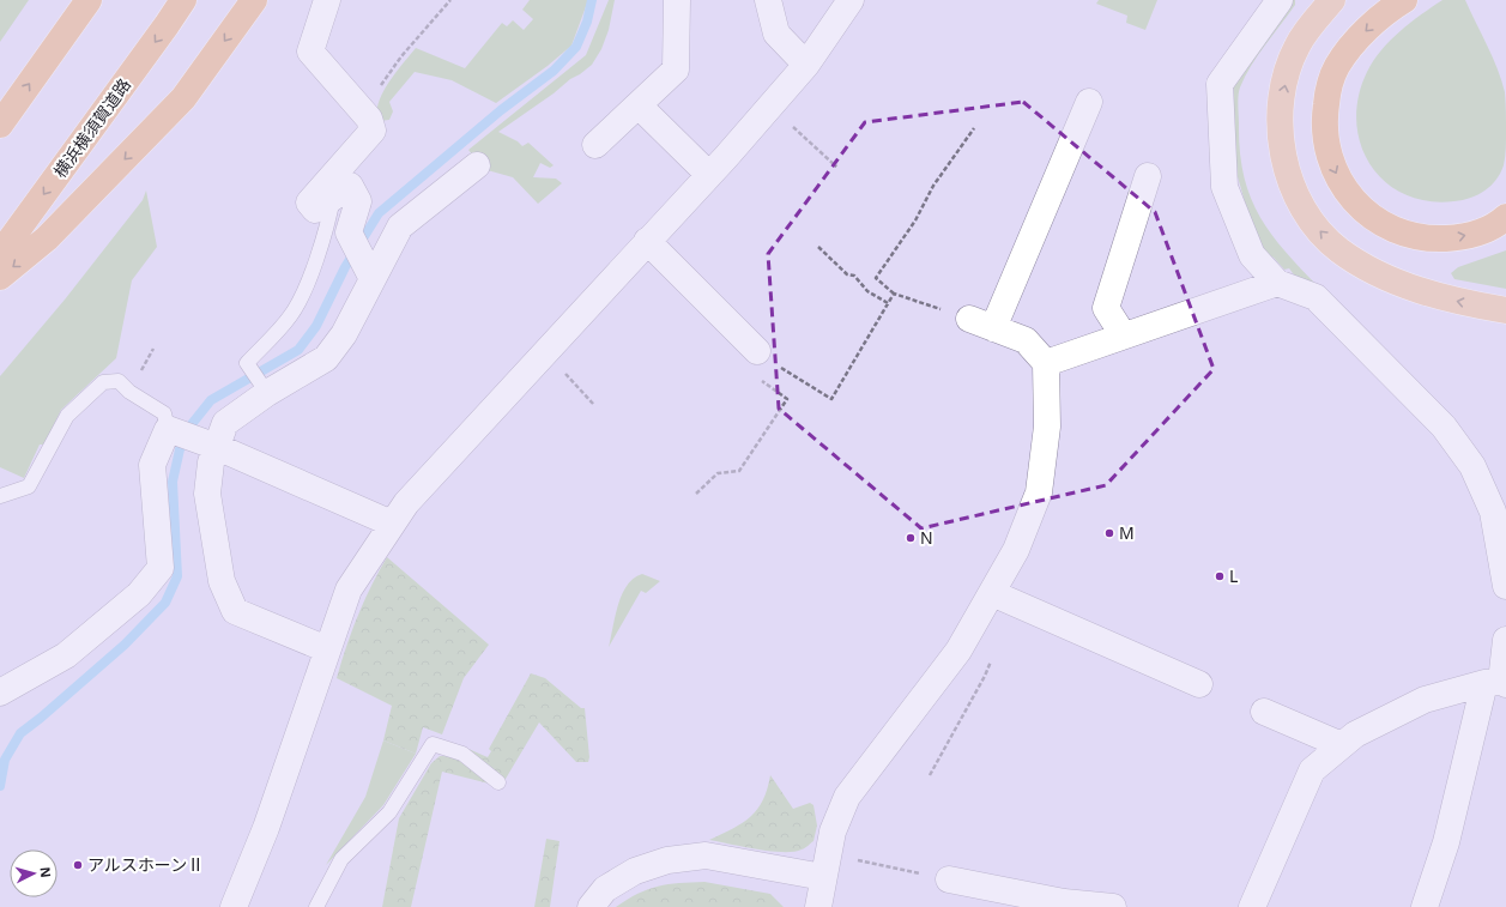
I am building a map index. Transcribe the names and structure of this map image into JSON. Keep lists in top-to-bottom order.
{
  "streets": {
    "highway": ["横浜横須賀道路"]
  },
  "places": [
    "M",
    "N",
    "L",
    "アルスホーンⅡ"
  ],
  "north": "right"
}
